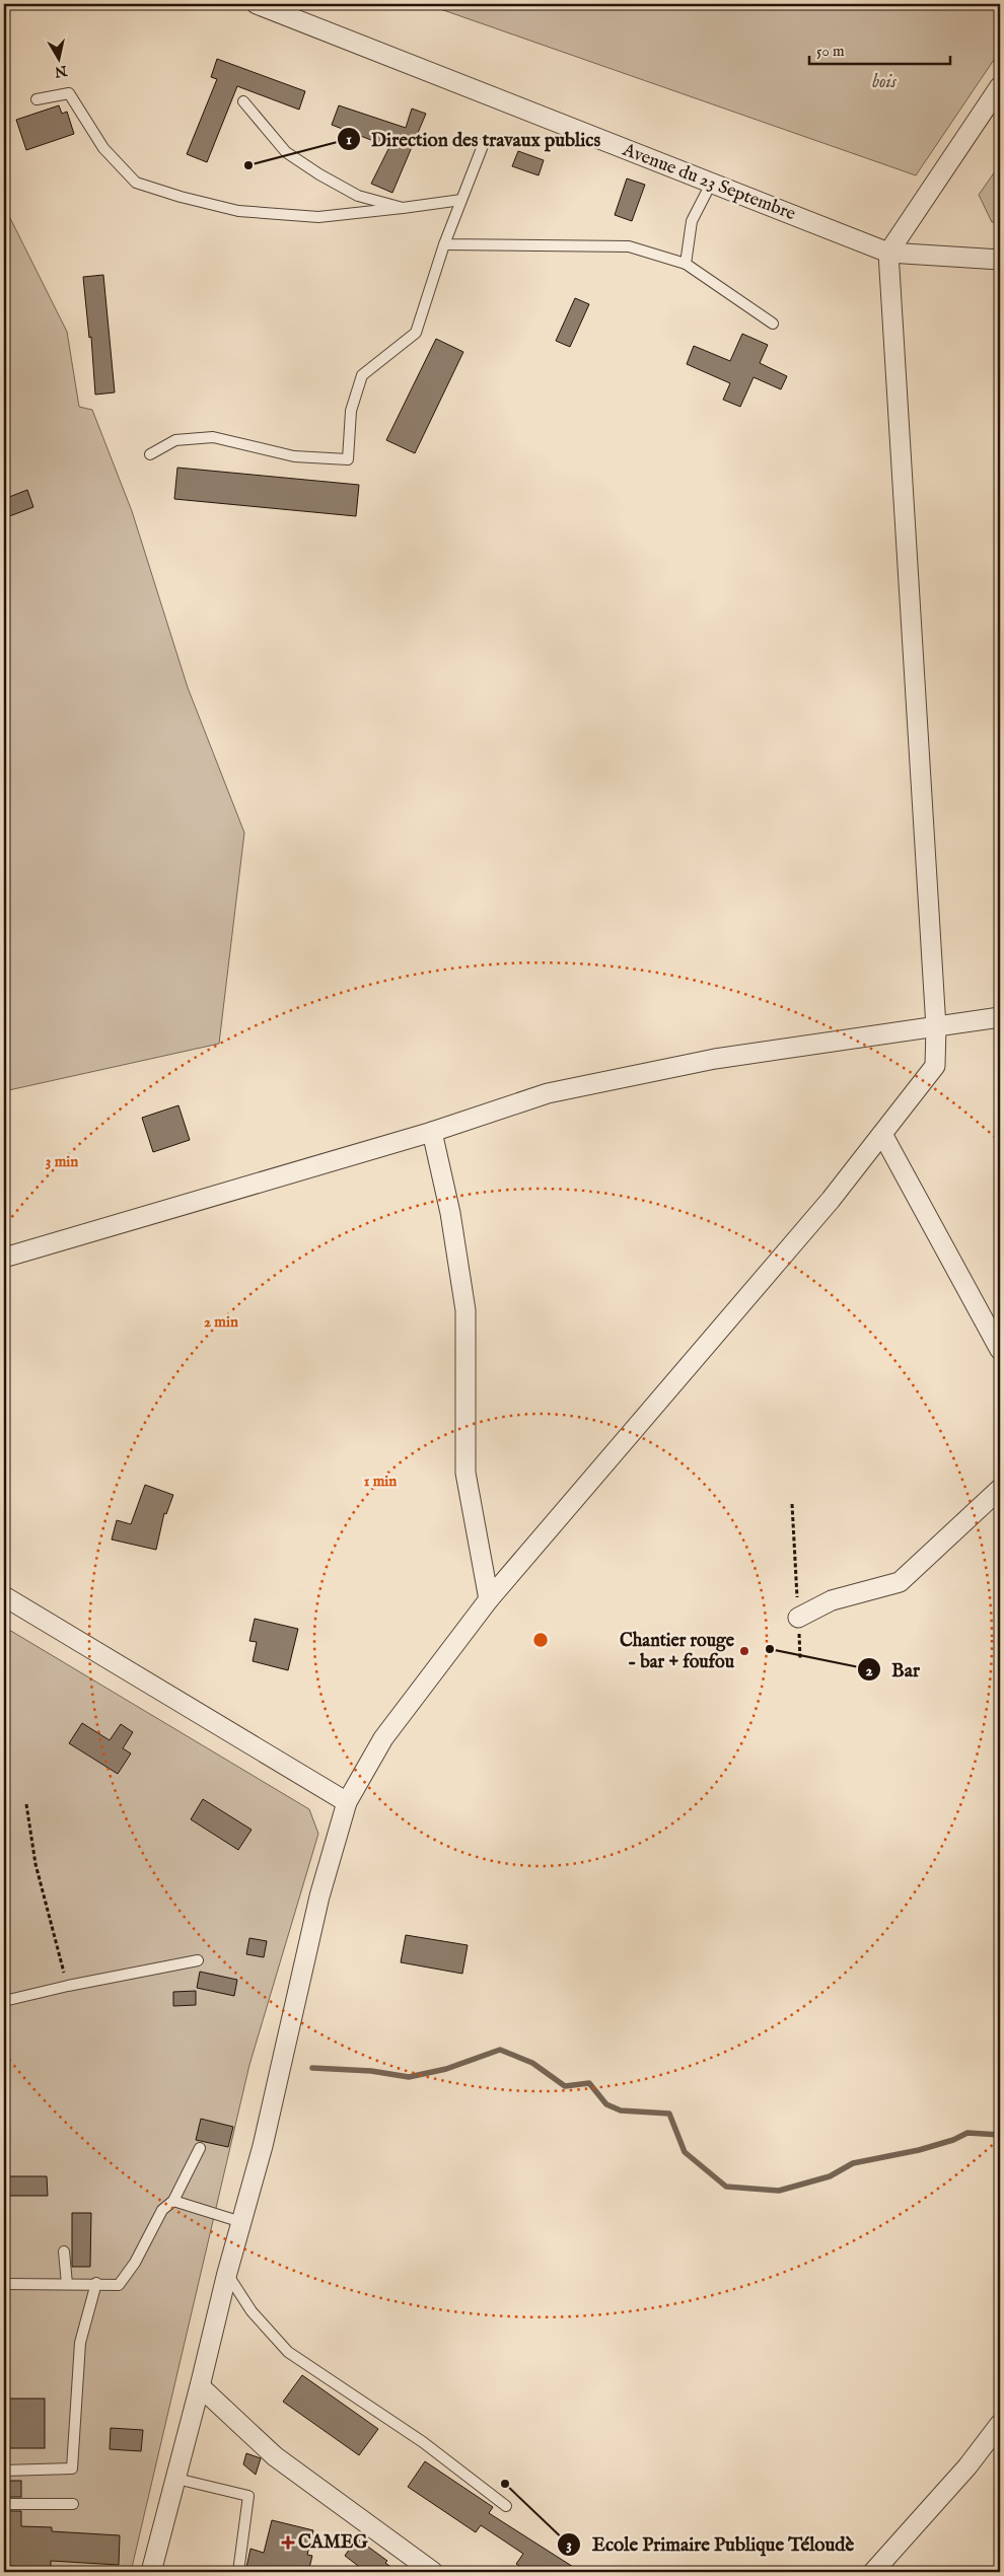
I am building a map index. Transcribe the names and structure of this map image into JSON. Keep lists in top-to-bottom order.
{
  "streets": {
    "street": ["Avenue du 23 Septembre"]
  },
  "parks": ["bois"],
  "places": {
    "other": [
      "Direction des travaux publics",
      "Bar",
      "Chantier rouge - bar + foufou",
      "Ecole Primaire Publique Téloudè"
    ],
    "health": ["CAMEG"]
  },
  "scale_bar": "50 m",
  "north": "bottom",
  "rings": ["3 min", "2 min", "1 min"]
}
